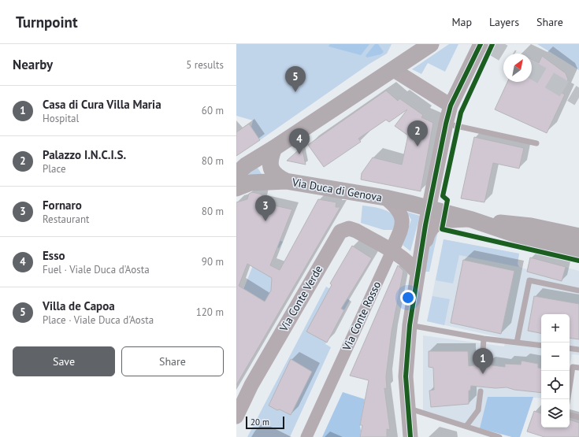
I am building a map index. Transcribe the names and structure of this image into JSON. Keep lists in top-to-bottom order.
{
  "streets": {
    "main road": ["Via Duca di Genova"],
    "street": ["Via Conte Verde", "Via Conte Rosso"]
  },
  "crossings": [
    ["Via Duca di Genova", "Via Conte Rosso"],
    ["Via Conte Verde", "Via Conte Rosso"]
  ],
  "scale_bar": "20 m",
  "north": "top right",
  "page": {
    "header": "Turnpoint",
    "nav": ["Map", "Layers", "Share"],
    "heading": ["Nearby", "5 results"],
    "pins": [
      "5",
      "2",
      "4",
      "3",
      "1"
    ],
    "list": [
      {
        "mark": "1",
        "name": "Casa di Cura Villa Maria",
        "note": "Hospital",
        "value": "60 m"
      },
      {
        "mark": "2",
        "name": "Palazzo I.N.C.I.S.",
        "note": "Place",
        "value": "80 m"
      },
      {
        "mark": "3",
        "name": "Fornaro",
        "note": "Restaurant",
        "value": "80 m"
      },
      {
        "mark": "4",
        "name": "Esso",
        "note": "Fuel · Viale Duca d'Aosta",
        "value": "90 m"
      },
      {
        "mark": "5",
        "name": "Villa de Capoa",
        "note": "Place · Viale Duca d'Aosta",
        "value": "120 m"
      }
    ],
    "map_buttons": ["+", "−"],
    "buttons": ["Save", "Share"],
    "scale": "20 m"
  }
}
